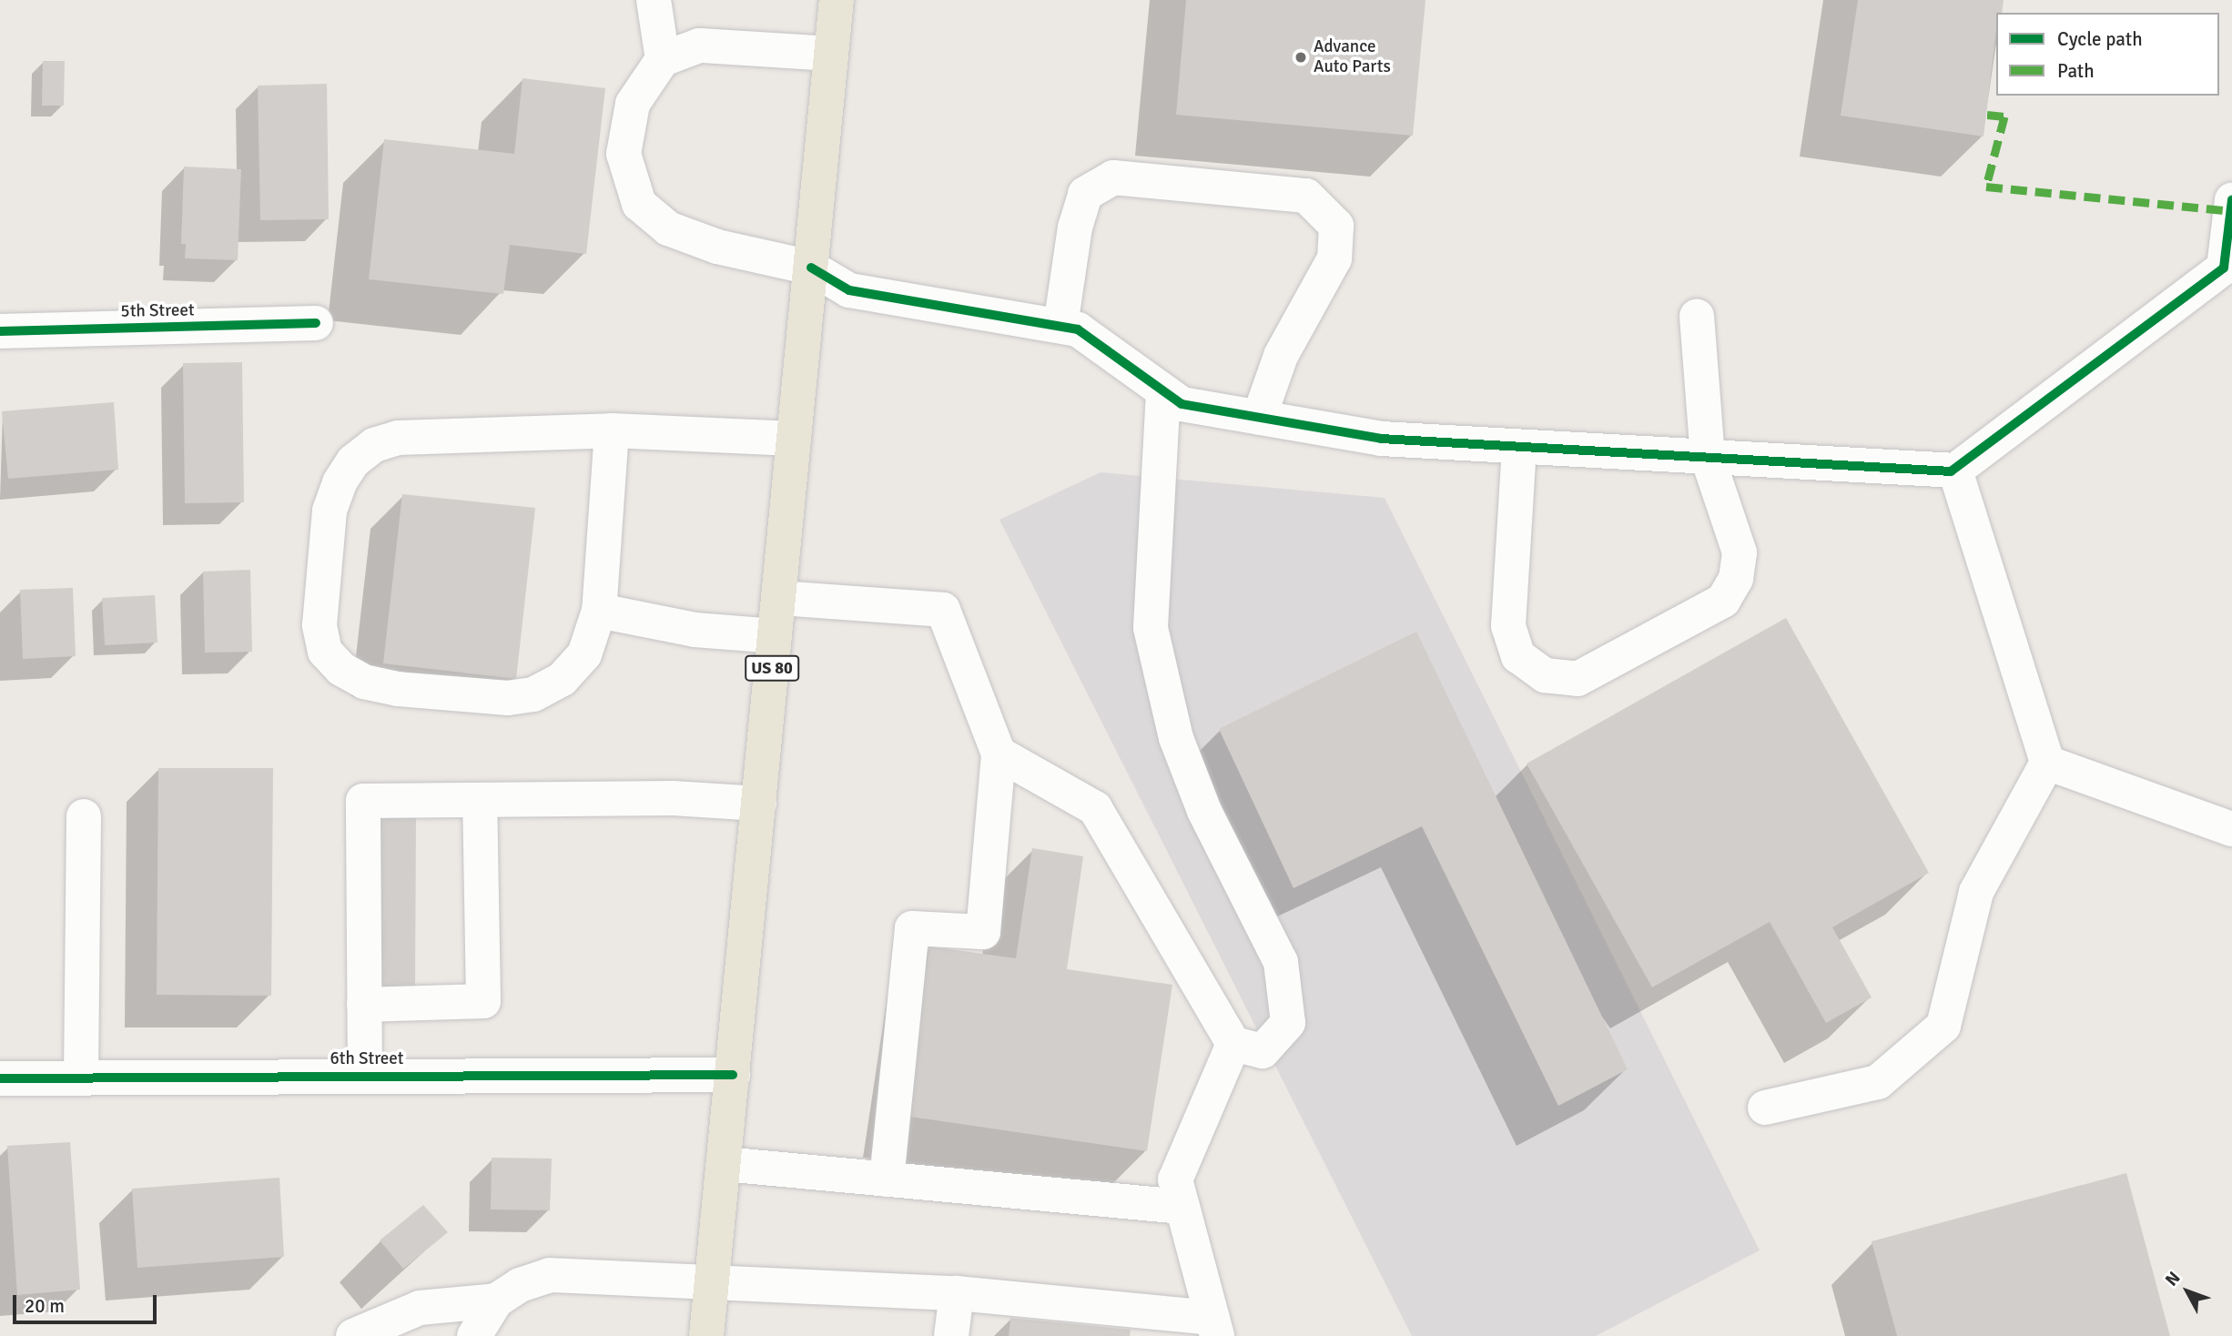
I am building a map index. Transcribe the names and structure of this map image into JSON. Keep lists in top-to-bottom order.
{
  "streets": {
    "main road": ["US 80"],
    "street": ["5th Street", "6th Street"]
  },
  "crossings": [
    ["US 80", "6th Street"]
  ],
  "places": ["Advance Auto Parts"],
  "legend": ["Cycle path", "Path"],
  "scale_bar": "20 m",
  "north": "top left"
}
